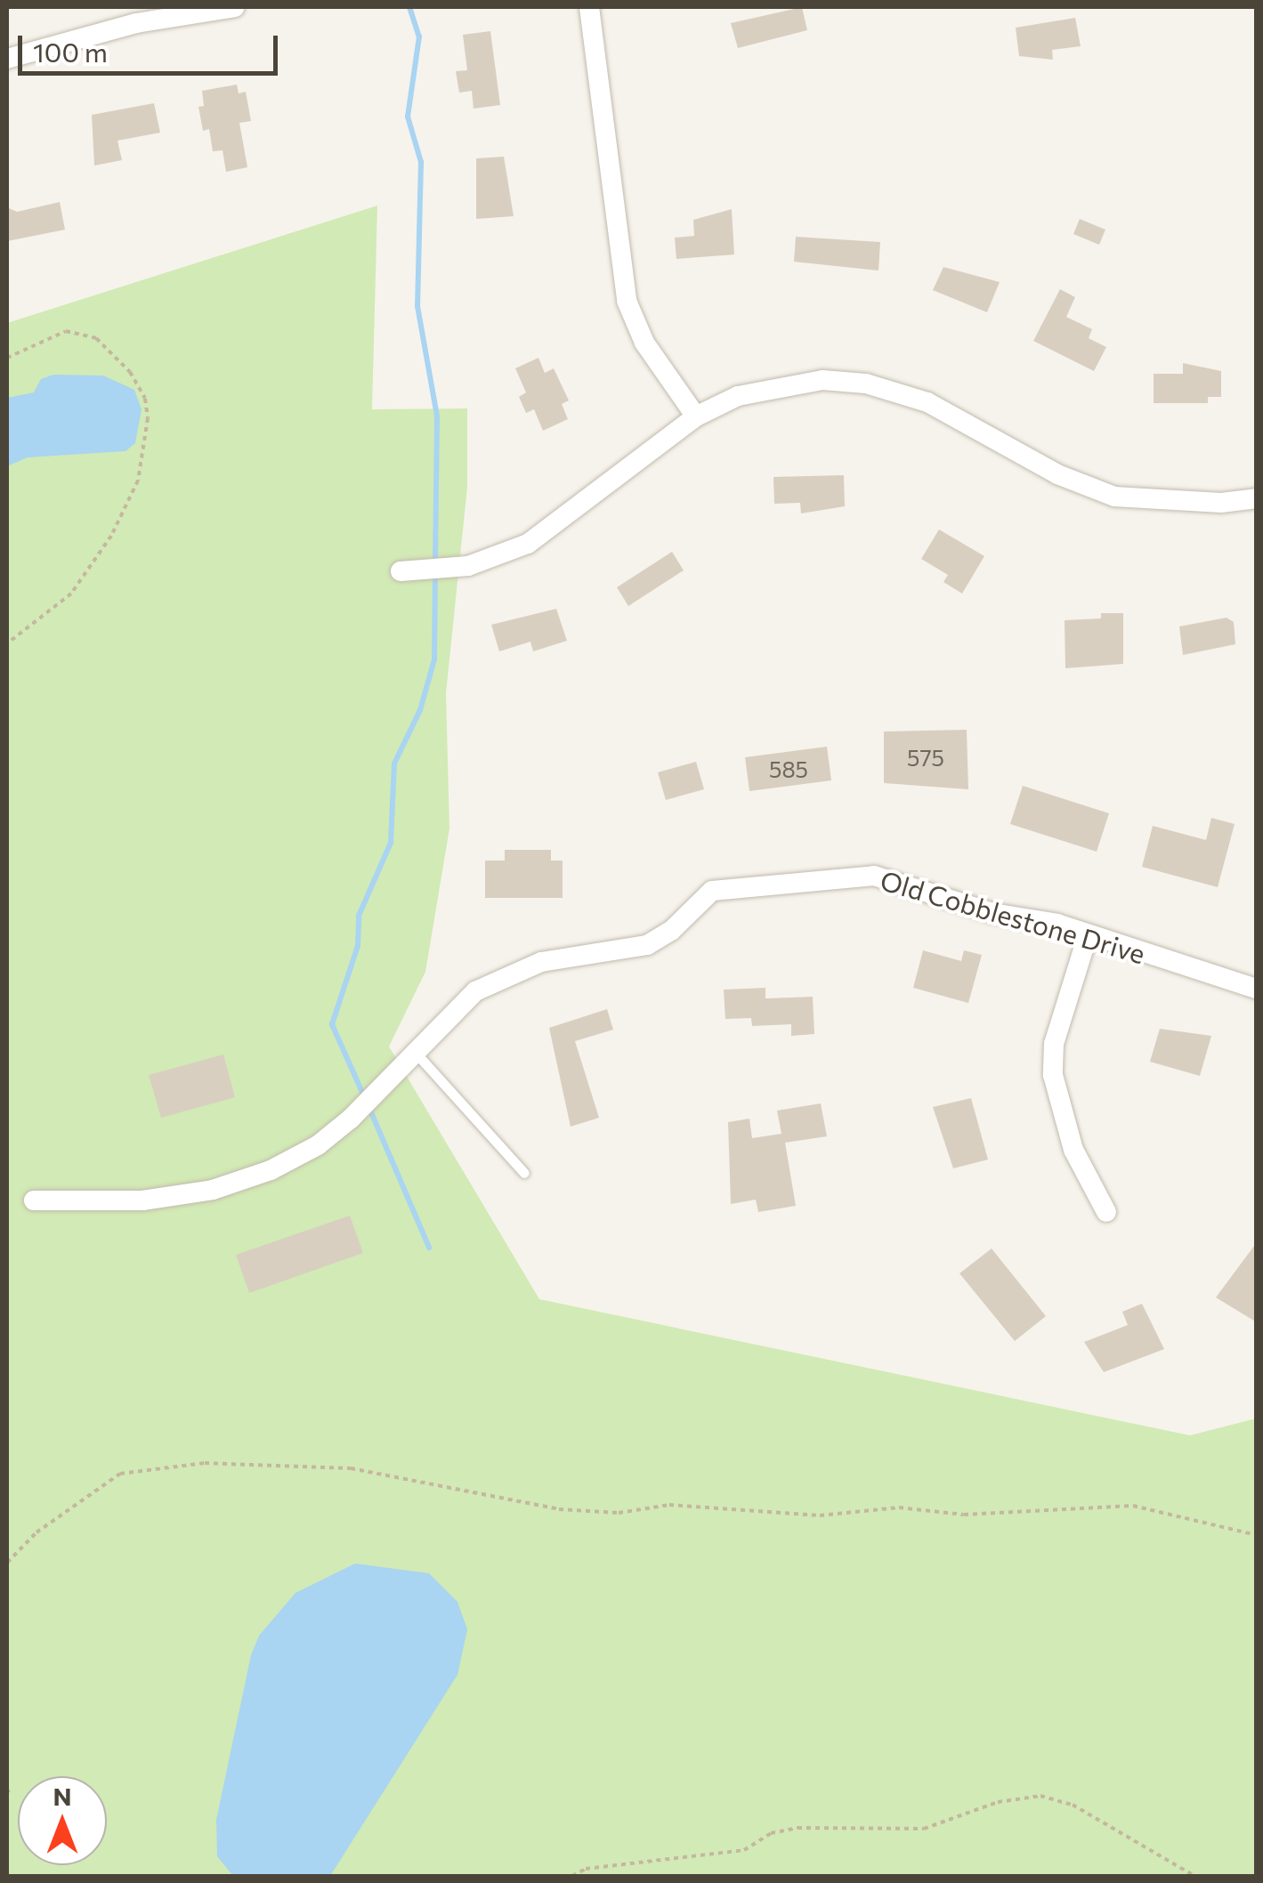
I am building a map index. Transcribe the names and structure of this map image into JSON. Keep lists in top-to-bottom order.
{
  "streets": {
    "street": ["Old Cobblestone Drive"]
  },
  "house_numbers": ["575", "585"],
  "scale_bar": "100 m",
  "north": "top"
}
